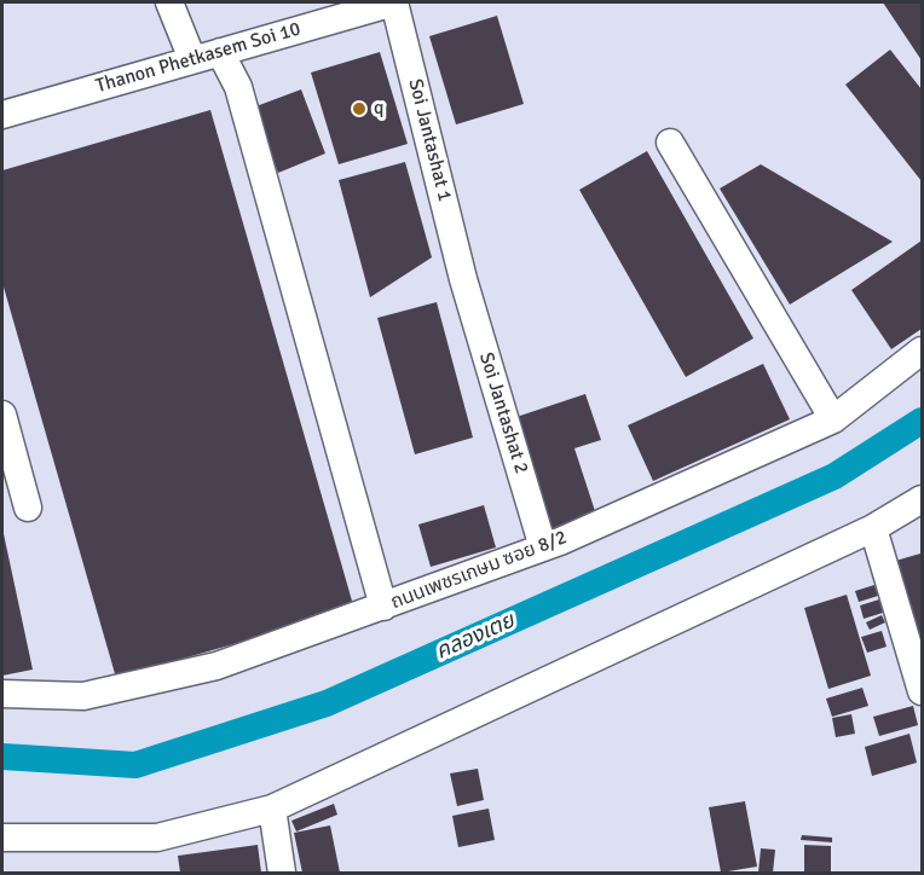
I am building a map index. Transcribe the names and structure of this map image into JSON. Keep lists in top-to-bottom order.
{
  "streets": {
    "street": [
      "Thanon Phetkasem Soi 10",
      "Soi Jantashat 1",
      "Soi Jantashat 2",
      "ถนนเพชรเกษม ซอย 8/2"
    ]
  },
  "crossings": [
    ["Thanon Phetkasem Soi 10", "Soi Jantashat 1"],
    ["Soi Jantashat 1", "Soi Jantashat 2"],
    ["Soi Jantashat 2", "ถนนเพชรเกษม ซอย 8/2"]
  ],
  "water": ["คลองเตย"],
  "places": ["q"]
}
